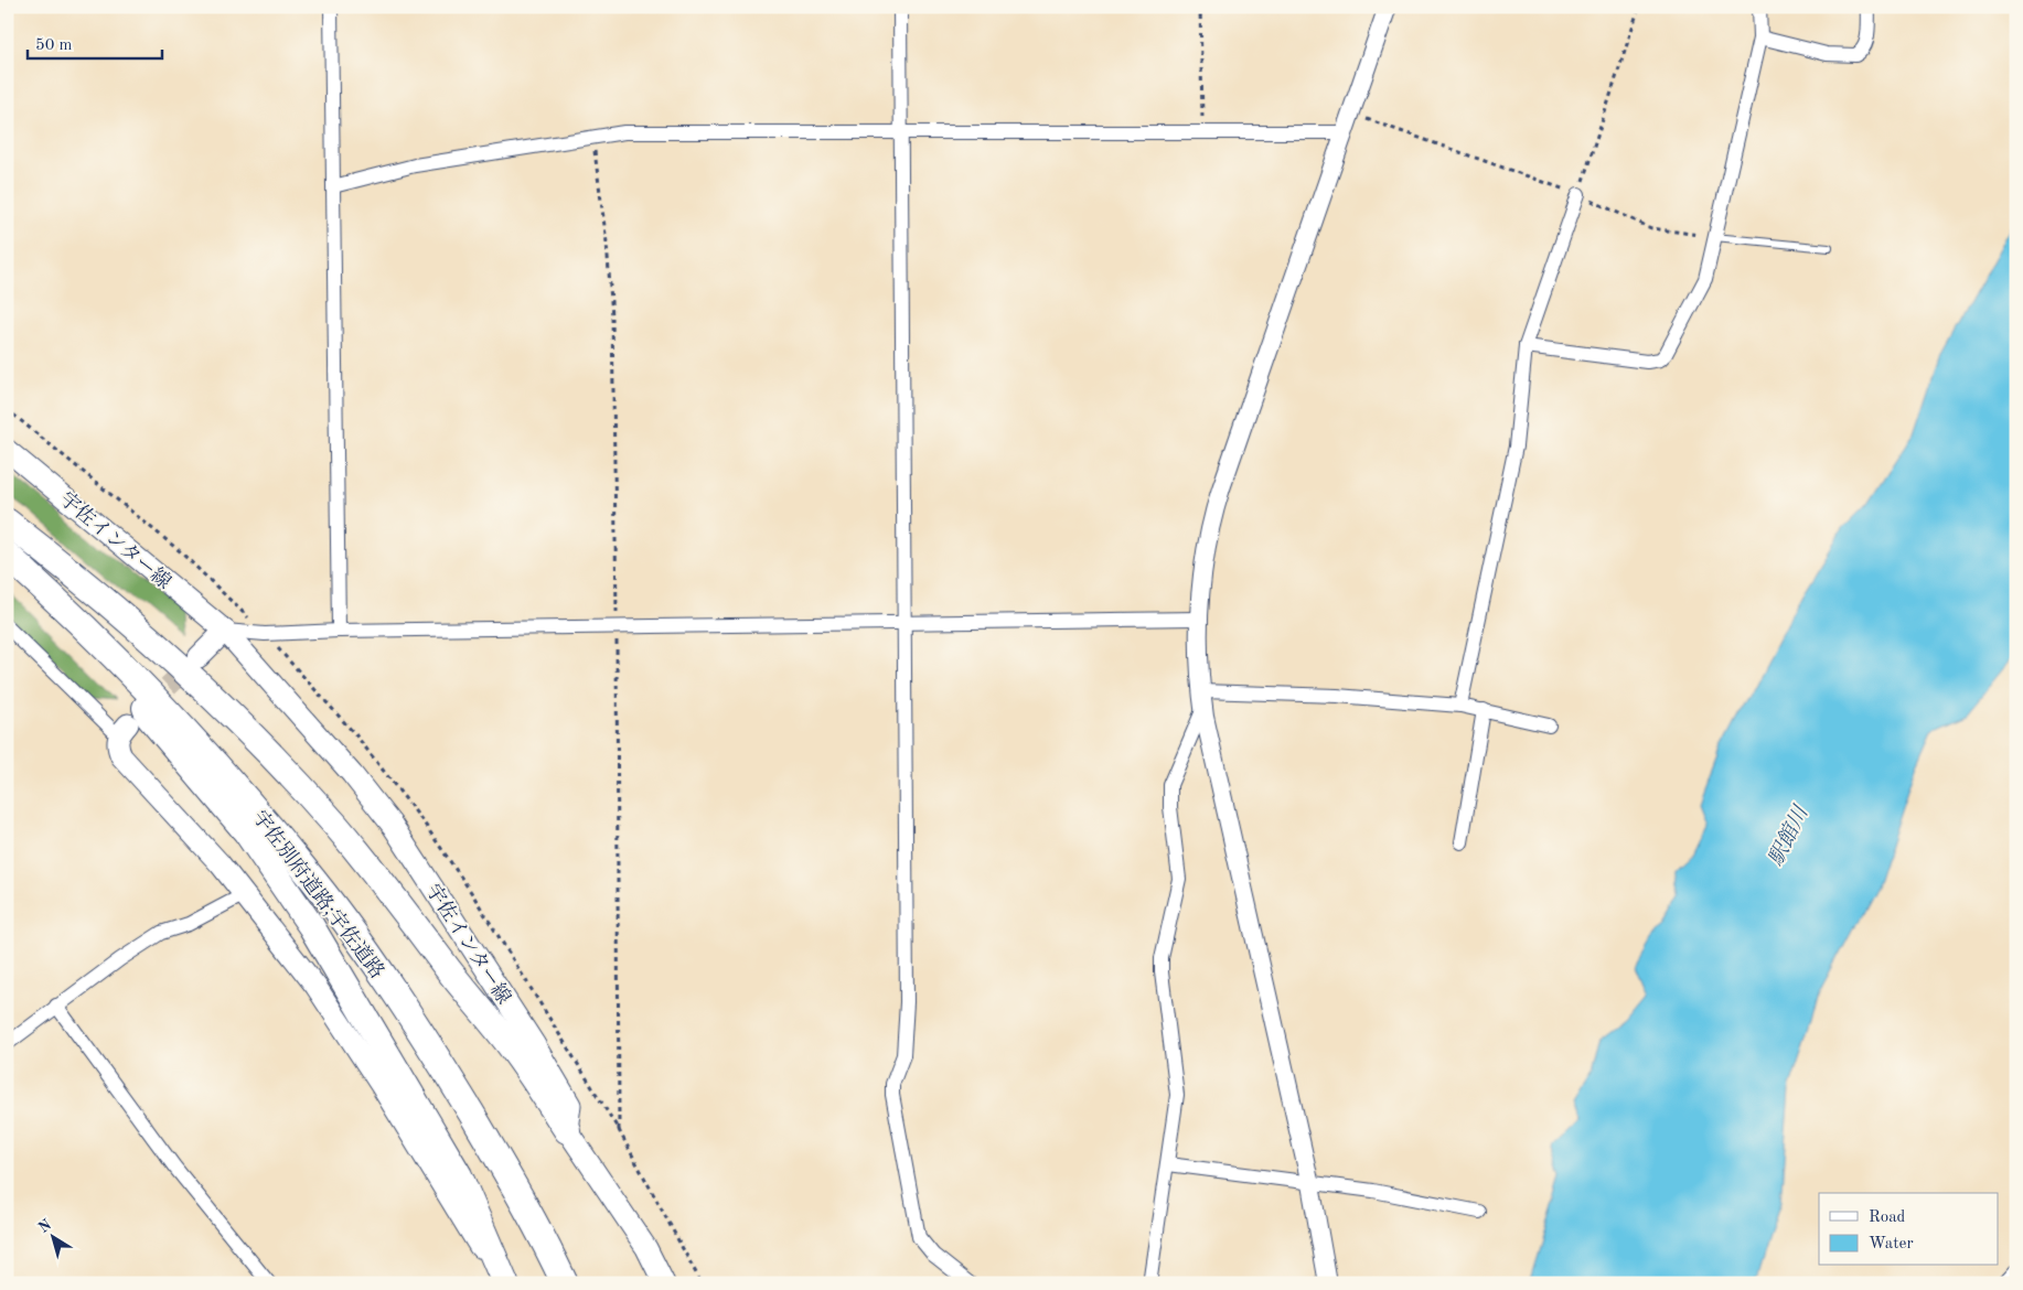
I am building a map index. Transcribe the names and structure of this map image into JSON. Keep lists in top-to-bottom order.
{
  "streets": {
    "highway": ["宇佐別府道路;宇佐道路"],
    "main road": ["宇佐インター線"]
  },
  "water": ["駅館川"],
  "legend": ["Road", "Water"],
  "scale_bar": "50 m",
  "north": "top left"
}
